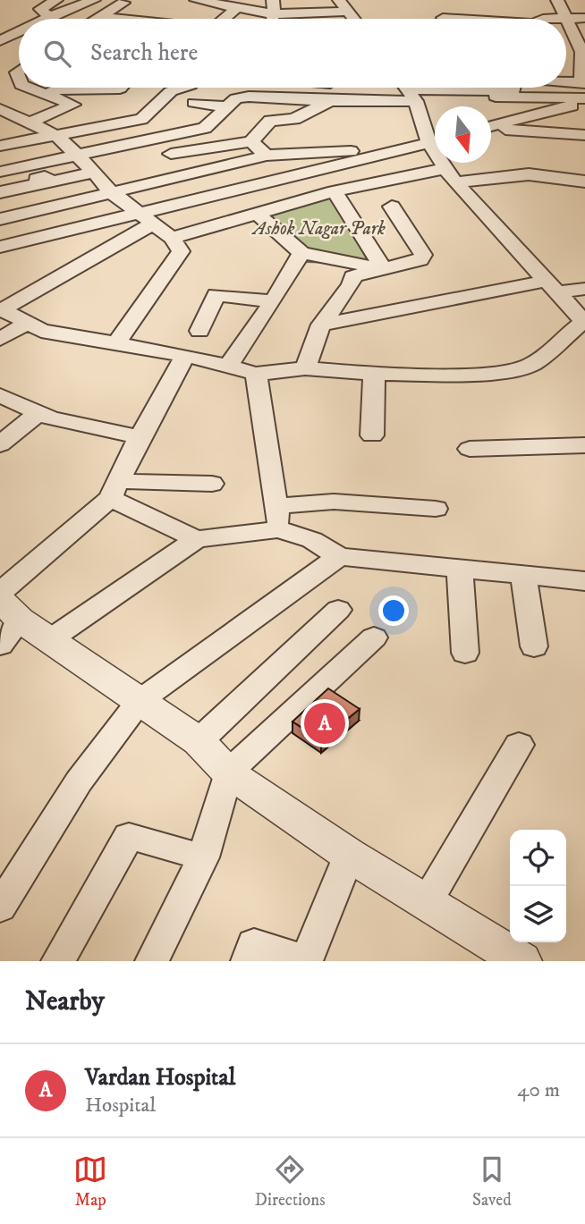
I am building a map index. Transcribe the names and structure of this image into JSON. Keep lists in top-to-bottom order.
{
  "parks": ["Ashok Nagar Park"],
  "north": "bottom",
  "page": {
    "search": "Search here",
    "pins": "A",
    "heading": "Nearby",
    "list": [
      {
        "mark": "A",
        "name": "Vardan Hospital",
        "note": "Hospital",
        "value": "40 m"
      }
    ],
    "nav": ["Map", "Directions", "Saved"]
  }
}
